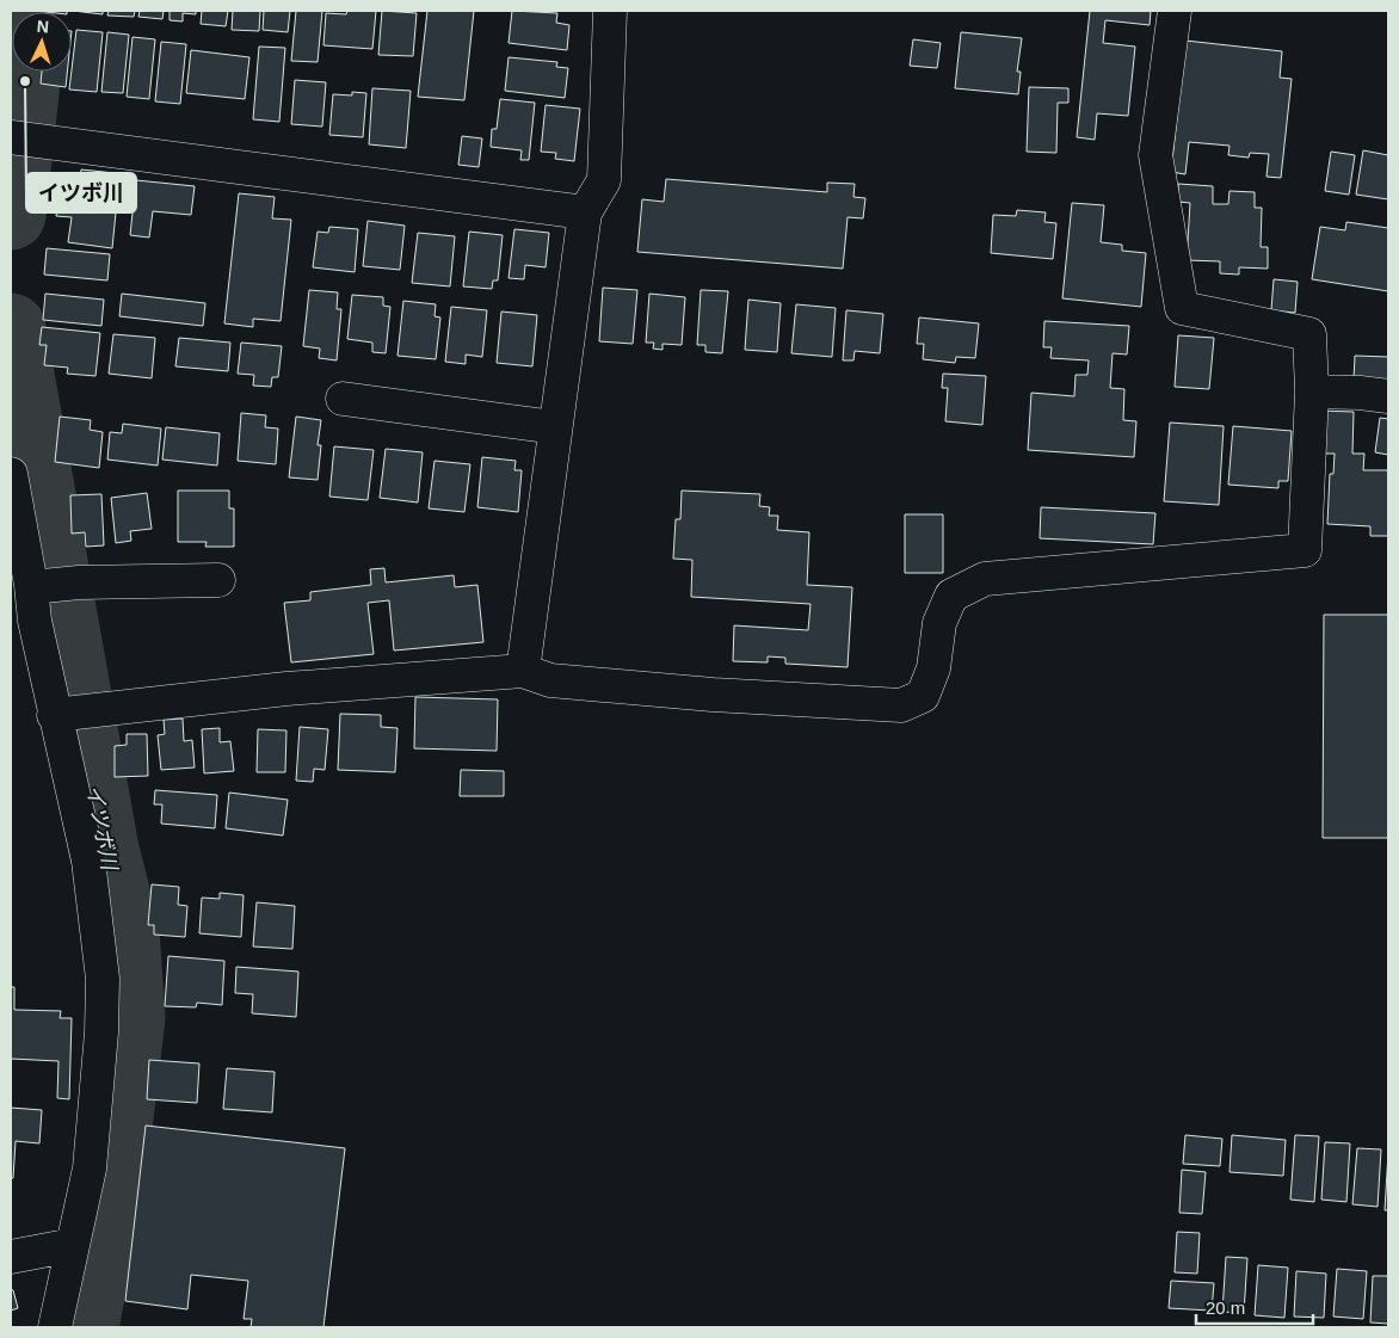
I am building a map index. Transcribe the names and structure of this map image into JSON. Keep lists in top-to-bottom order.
{
  "water": ["イツボ川"],
  "places": ["イツボ川"],
  "scale_bar": "20 m",
  "north": "top"
}
